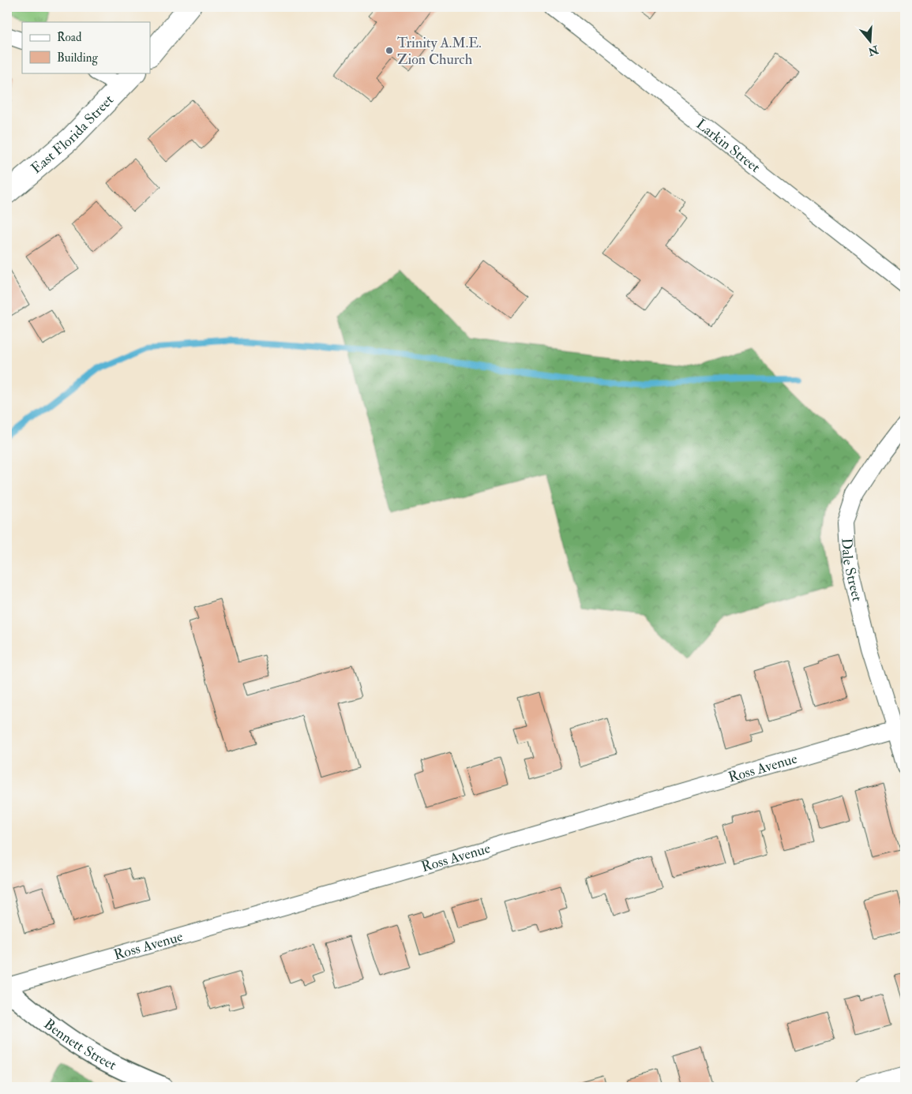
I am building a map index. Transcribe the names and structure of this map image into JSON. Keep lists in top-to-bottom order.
{
  "streets": {
    "main road": ["East Florida Street"],
    "street": [
      "Larkin Street",
      "Dale Street",
      "Ross Avenue",
      "Bennett Street"
    ]
  },
  "crossings": [
    ["Dale Street", "Ross Avenue"]
  ],
  "places": ["Trinity A.M.E. Zion Church"],
  "legend": ["Road", "Building"],
  "north": "bottom"
}
